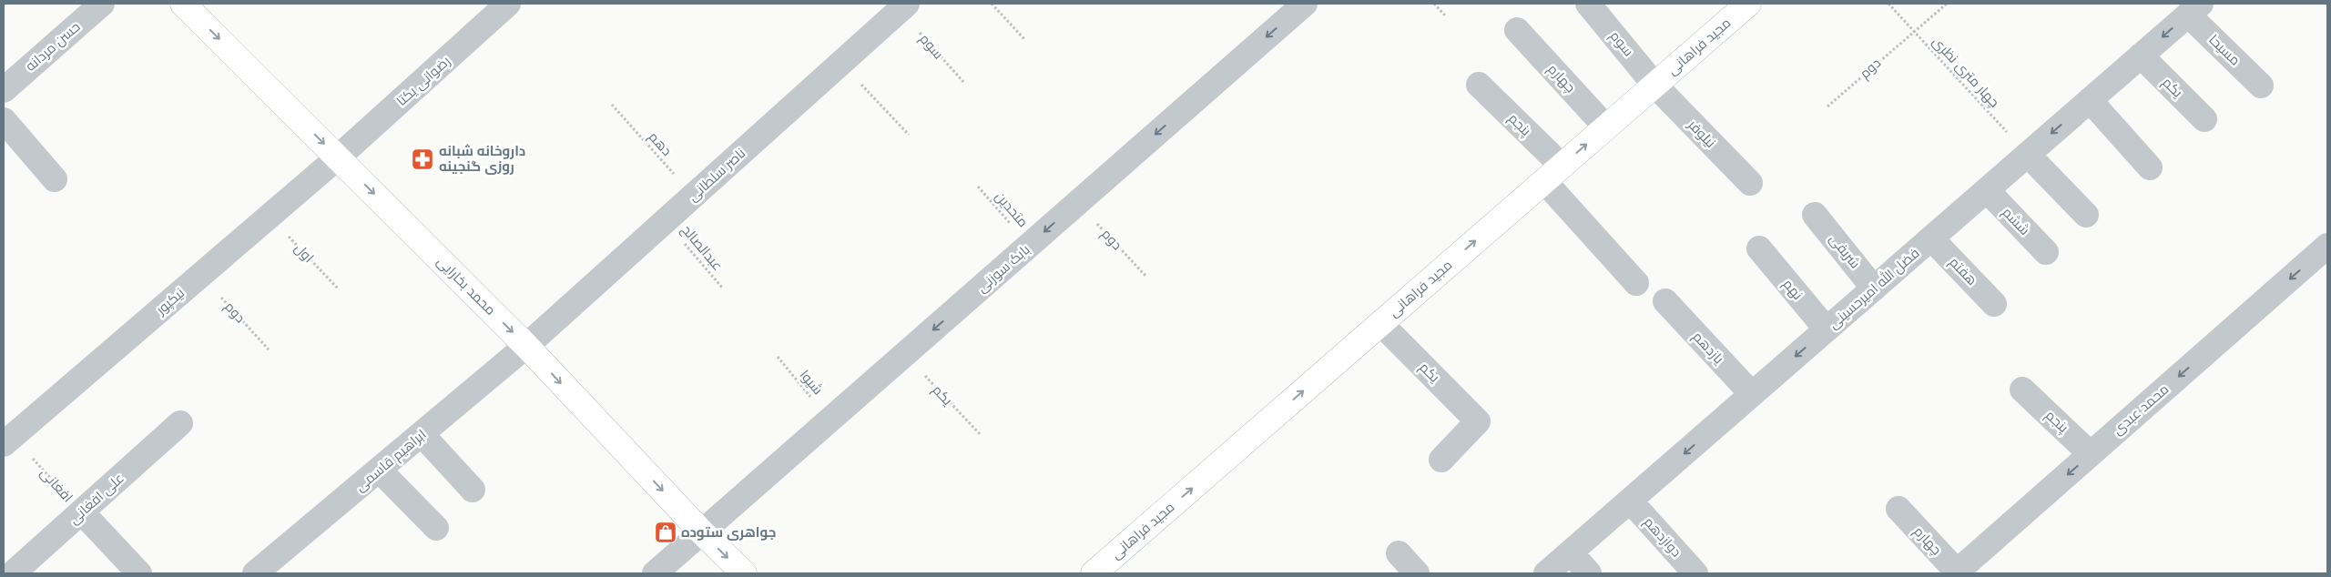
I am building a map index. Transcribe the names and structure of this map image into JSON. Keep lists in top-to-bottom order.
{
  "streets": {
    "street": [
      "سوم",
      "حسن مردانه",
      "مجید فراهانی",
      "مسیحا",
      "چهارم",
      "رضوانی یکتا",
      "یکم",
      "پنجم",
      "نیلوفر",
      "ناصر سلطانی",
      "ششم",
      "شریفی",
      "بابک سوزنی",
      "هفتم",
      "محمد بخارایی",
      "فضل الله امیرحسینی",
      "نهم",
      "نیکپور",
      "یازدهم",
      "محمد عبدی",
      "ابراهیم قاسمی",
      "افغانی",
      "علی افغانی",
      "دوازدهم"
    ],
    "path": [
      "دوم",
      "چهار متری نظری",
      "دهم",
      "متحدین",
      "عبدالصالح",
      "اول",
      "شیوا"
    ]
  },
  "crossings": [
    ["سوم", "مجید فراهانی"],
    ["سوم", "نیلوفر"],
    ["سوم", "ناصر سلطانی"],
    ["مجید فراهانی", "چهارم"],
    ["مجید فراهانی", "یکم"],
    ["مجید فراهانی", "پنجم"],
    ["مجید فراهانی", "نیلوفر"],
    ["مسیحا", "فضل الله امیرحسینی"],
    ["دوم", "چهار متری نظری"],
    ["دوم", "بابک سوزنی"],
    ["دوم", "نیکپور"],
    ["چهار متری نظری", "فضل الله امیرحسینی"],
    ["چهارم", "محمد عبدی"],
    ["رضوانی یکتا", "محمد بخارایی"],
    ["رضوانی یکتا", "نیکپور"],
    ["یکم", "بابک سوزنی"],
    ["یکم", "فضل الله امیرحسینی"],
    ["پنجم", "محمد عبدی"],
    ["دهم", "ناصر سلطانی"],
    ["ناصر سلطانی", "عبدالصالح"],
    ["ناصر سلطانی", "محمد بخارایی"],
    ["ناصر سلطانی", "ابراهیم قاسمی"],
    ["متحدین", "بابک سوزنی"],
    ["ششم", "فضل الله امیرحسینی"],
    ["شریفی", "فضل الله امیرحسینی"],
    ["اول", "نیکپور"],
    ["بابک سوزنی", "محمد بخارایی"],
    ["بابک سوزنی", "شیوا"],
    ["هفتم", "فضل الله امیرحسینی"],
    ["محمد بخارایی", "نیکپور"],
    ["محمد بخارایی", "ابراهیم قاسمی"],
    ["فضل الله امیرحسینی", "نهم"],
    ["فضل الله امیرحسینی", "یازدهم"],
    ["فضل الله امیرحسینی", "دوازدهم"],
    ["نیکپور", "افغانی"],
    ["افغانی", "علی افغانی"]
  ],
  "one_way": [
    "مجید فراهانی",
    "بابک سوزنی",
    "محمد بخارایی",
    "فضل الله امیرحسینی",
    "محمد عبدی"
  ],
  "places": {
    "pharmacy": ["داروخانه شبانه روزی گنجینه"],
    "shop": ["جواهری ستوده"]
  }
}
